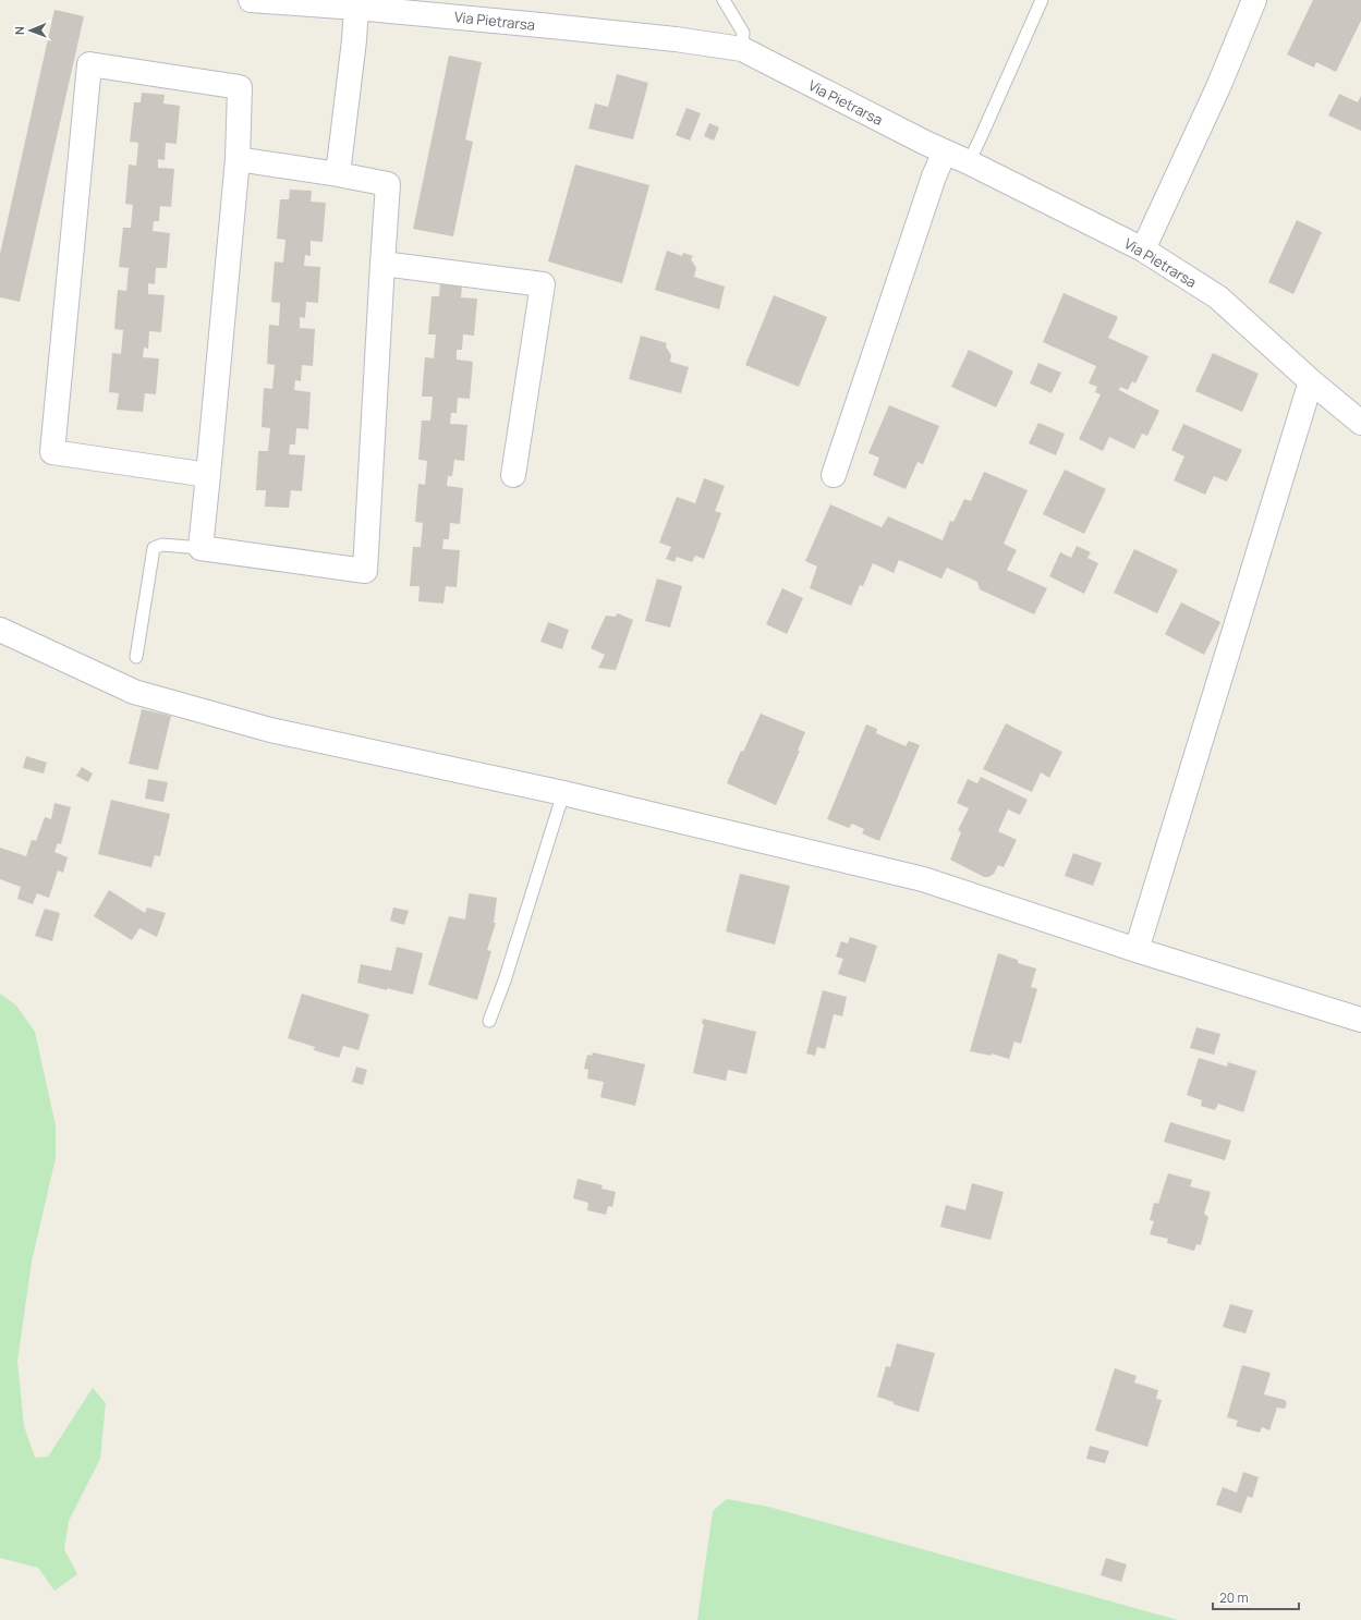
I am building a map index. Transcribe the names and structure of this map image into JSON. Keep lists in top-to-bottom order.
{
  "streets": {
    "street": ["Via Pietrarsa"]
  },
  "scale_bar": "20 m",
  "north": "left"
}
